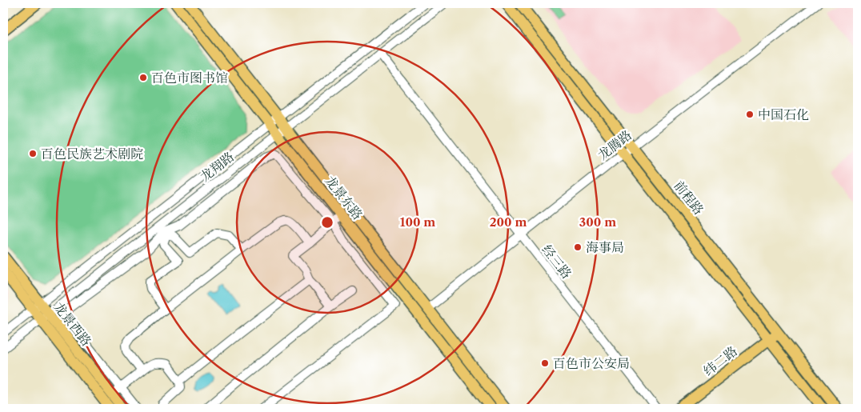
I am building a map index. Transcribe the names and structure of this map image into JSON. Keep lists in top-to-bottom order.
{
  "streets": {
    "main road": [
      "龙景东路",
      "前程路",
      "龙景西路",
      "纬二路"
    ],
    "street": ["龙腾路", "龙翔路", "经三路"]
  },
  "crossings": [
    ["龙腾路", "龙景东路"],
    ["龙腾路", "前程路"],
    ["龙腾路", "经三路"],
    ["龙翔路", "龙景东路"],
    ["龙翔路", "经三路"],
    ["龙翔路", "龙景西路"],
    ["前程路", "纬二路"]
  ],
  "places": [
    "百色市图书馆",
    "中国石化",
    "百色民族艺术剧院",
    "海事局",
    "百色市公安局"
  ],
  "rings": ["100 m", "200 m", "300 m"]
}
